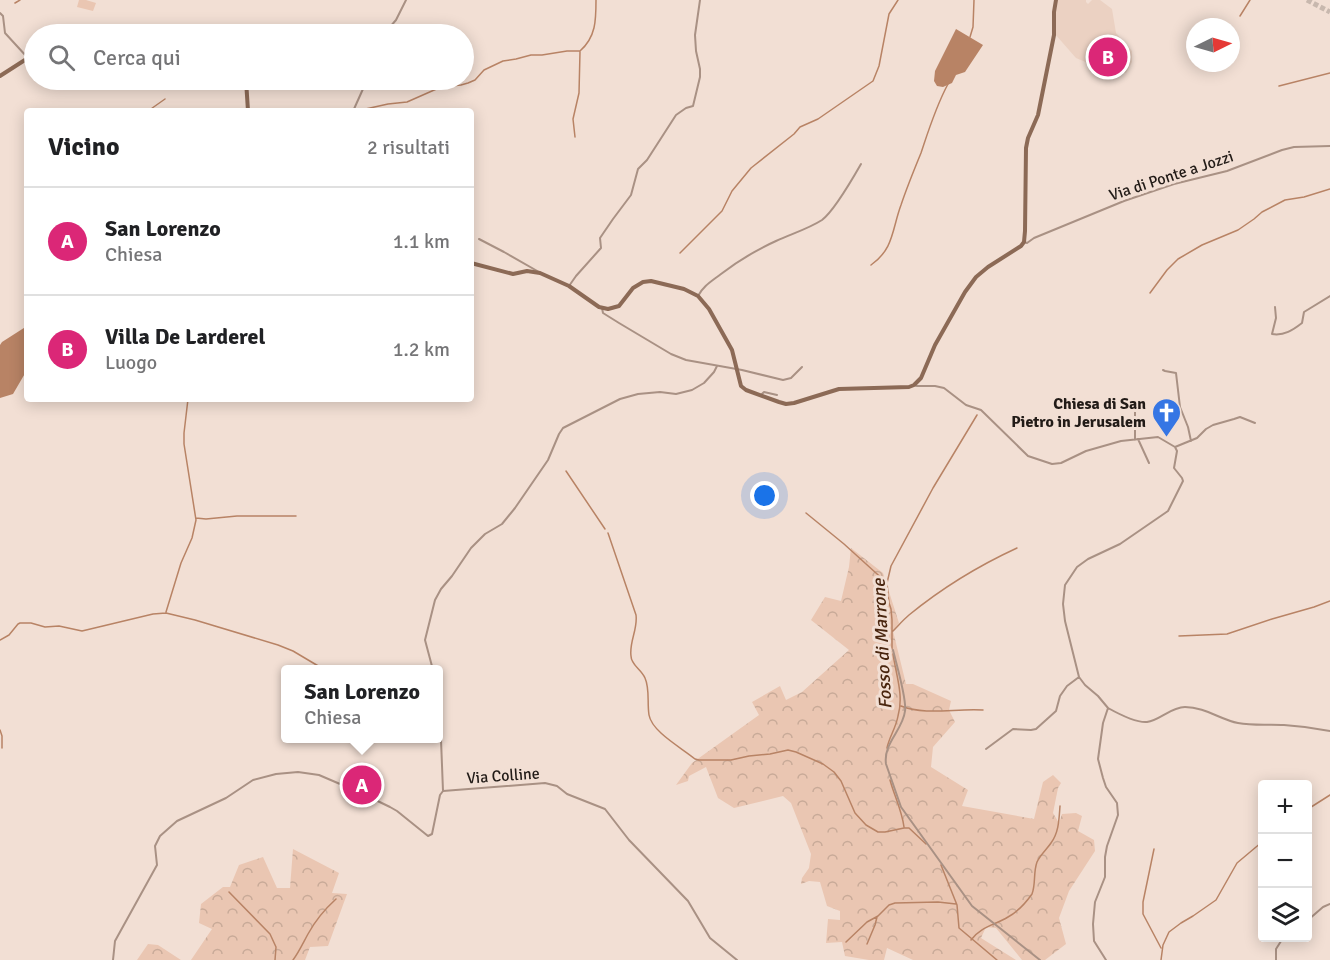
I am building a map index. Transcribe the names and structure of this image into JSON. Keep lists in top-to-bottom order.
{
  "streets": {
    "street": ["Via di Ponte a Jozzi", "Via Colline"]
  },
  "water": ["Fosso di Marrone"],
  "places": {
    "church": ["Chiesa di San Pietro in Jerusalem"]
  },
  "north": "right",
  "page": {
    "search": "Cerca qui",
    "pins": ["B", "A"],
    "heading": ["Vicino", "2 risultati"],
    "list": [
      {
        "mark": "A",
        "name": "San Lorenzo",
        "note": "Chiesa",
        "value": "1.1 km"
      },
      {
        "mark": "B",
        "name": "Villa De Larderel",
        "note": "Luogo",
        "value": "1.2 km"
      }
    ],
    "popup": ["San Lorenzo", "Chiesa"],
    "map_buttons": ["+", "−"]
  }
}
